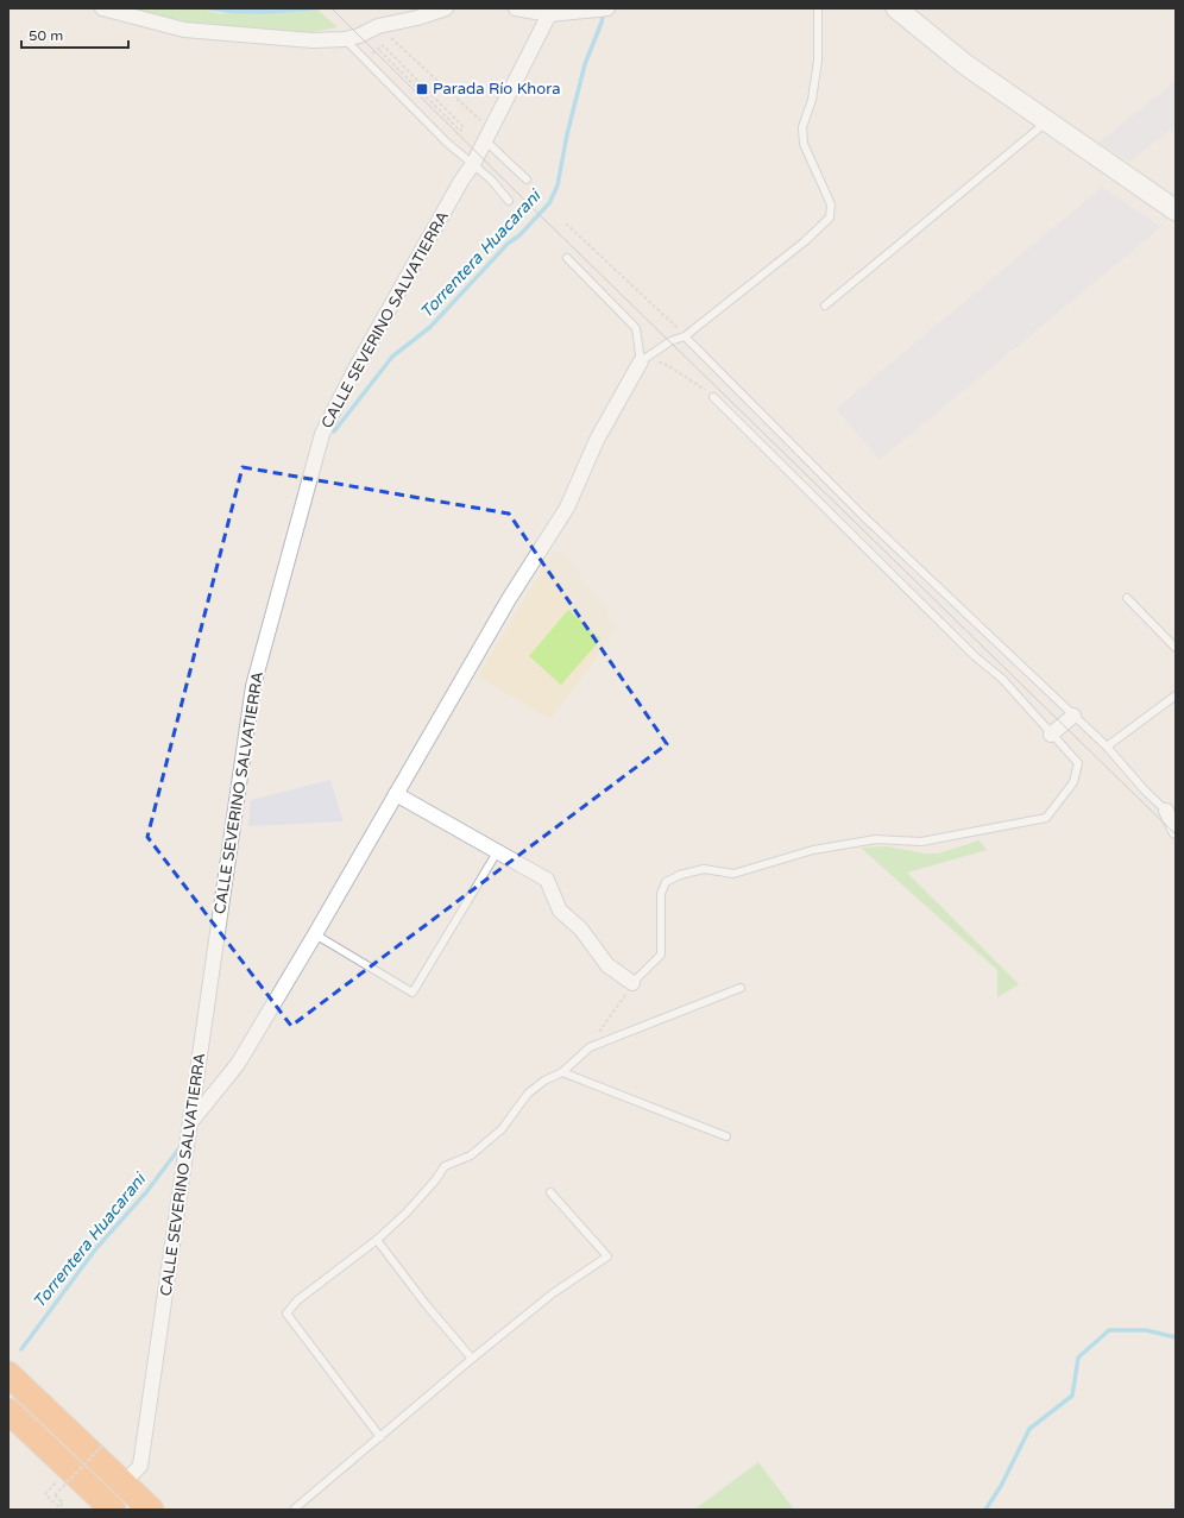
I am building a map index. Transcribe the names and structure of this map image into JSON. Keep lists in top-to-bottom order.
{
  "streets": {
    "street": ["CALLE SEVERINO SALVATIERRA"]
  },
  "water": ["Torrentera Huacarani"],
  "places": {
    "transit": ["Parada Río Khora"]
  },
  "scale_bar": "50 m"
}
